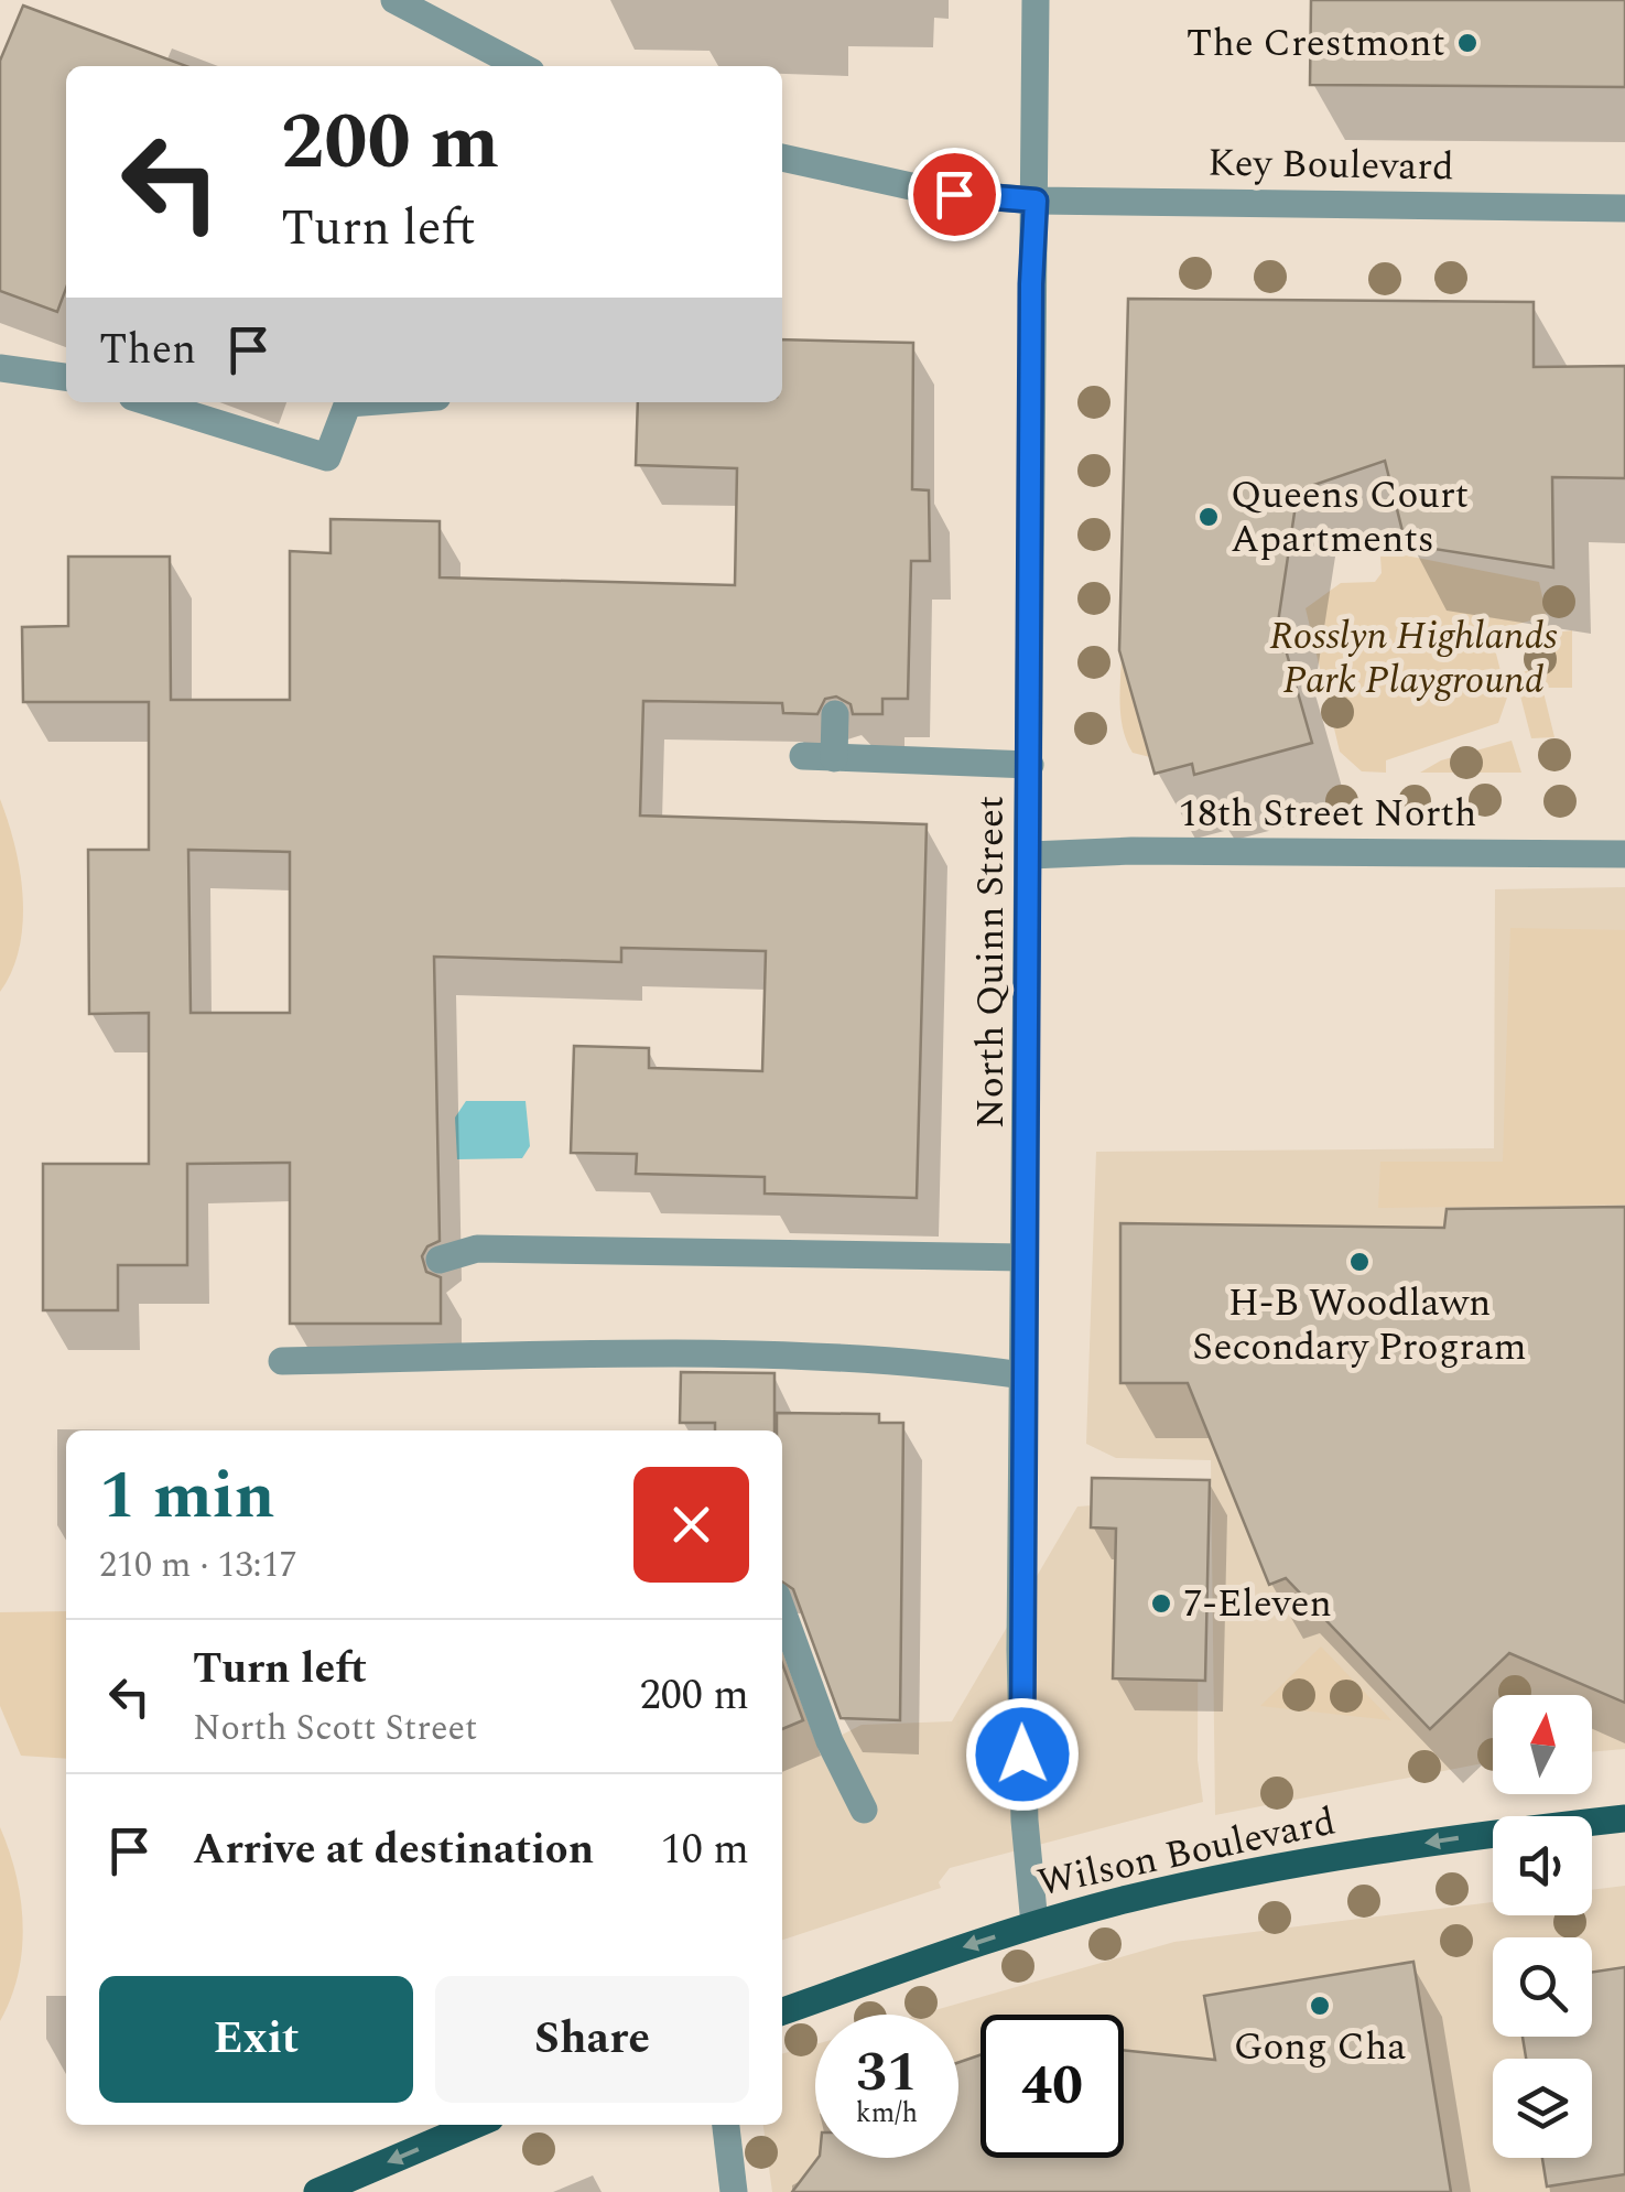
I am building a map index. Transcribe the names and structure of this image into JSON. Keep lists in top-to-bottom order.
{
  "streets": {
    "main road": ["Wilson Boulevard"],
    "street": ["Key Boulevard", "18th Street North", "North Quinn Street"]
  },
  "crossings": [
    ["Key Boulevard", "North Quinn Street"],
    ["18th Street North", "North Quinn Street"],
    ["North Quinn Street", "Wilson Boulevard"]
  ],
  "one_way": ["Wilson Boulevard"],
  "parks": ["Rosslyn Highlands Park Playground"],
  "places": [
    "The Crestmont",
    "Queens Court Apartments",
    "H-B Woodlawn Secondary Program",
    "7-Eleven",
    "Gong Cha"
  ],
  "north": "top",
  "page": {
    "turn": ["200 m", "Turn left"],
    "then": "Then",
    "heading": ["1 min", "210 m · 13:17"],
    "list": [
      {
        "name": "Turn left",
        "note": "North Scott Street",
        "value": "200 m"
      },
      {
        "name": "Arrive at destination",
        "value": "10 m"
      }
    ],
    "buttons": ["Exit", "Share"],
    "speed": "31 km/h",
    "limit": "40"
  }
}
